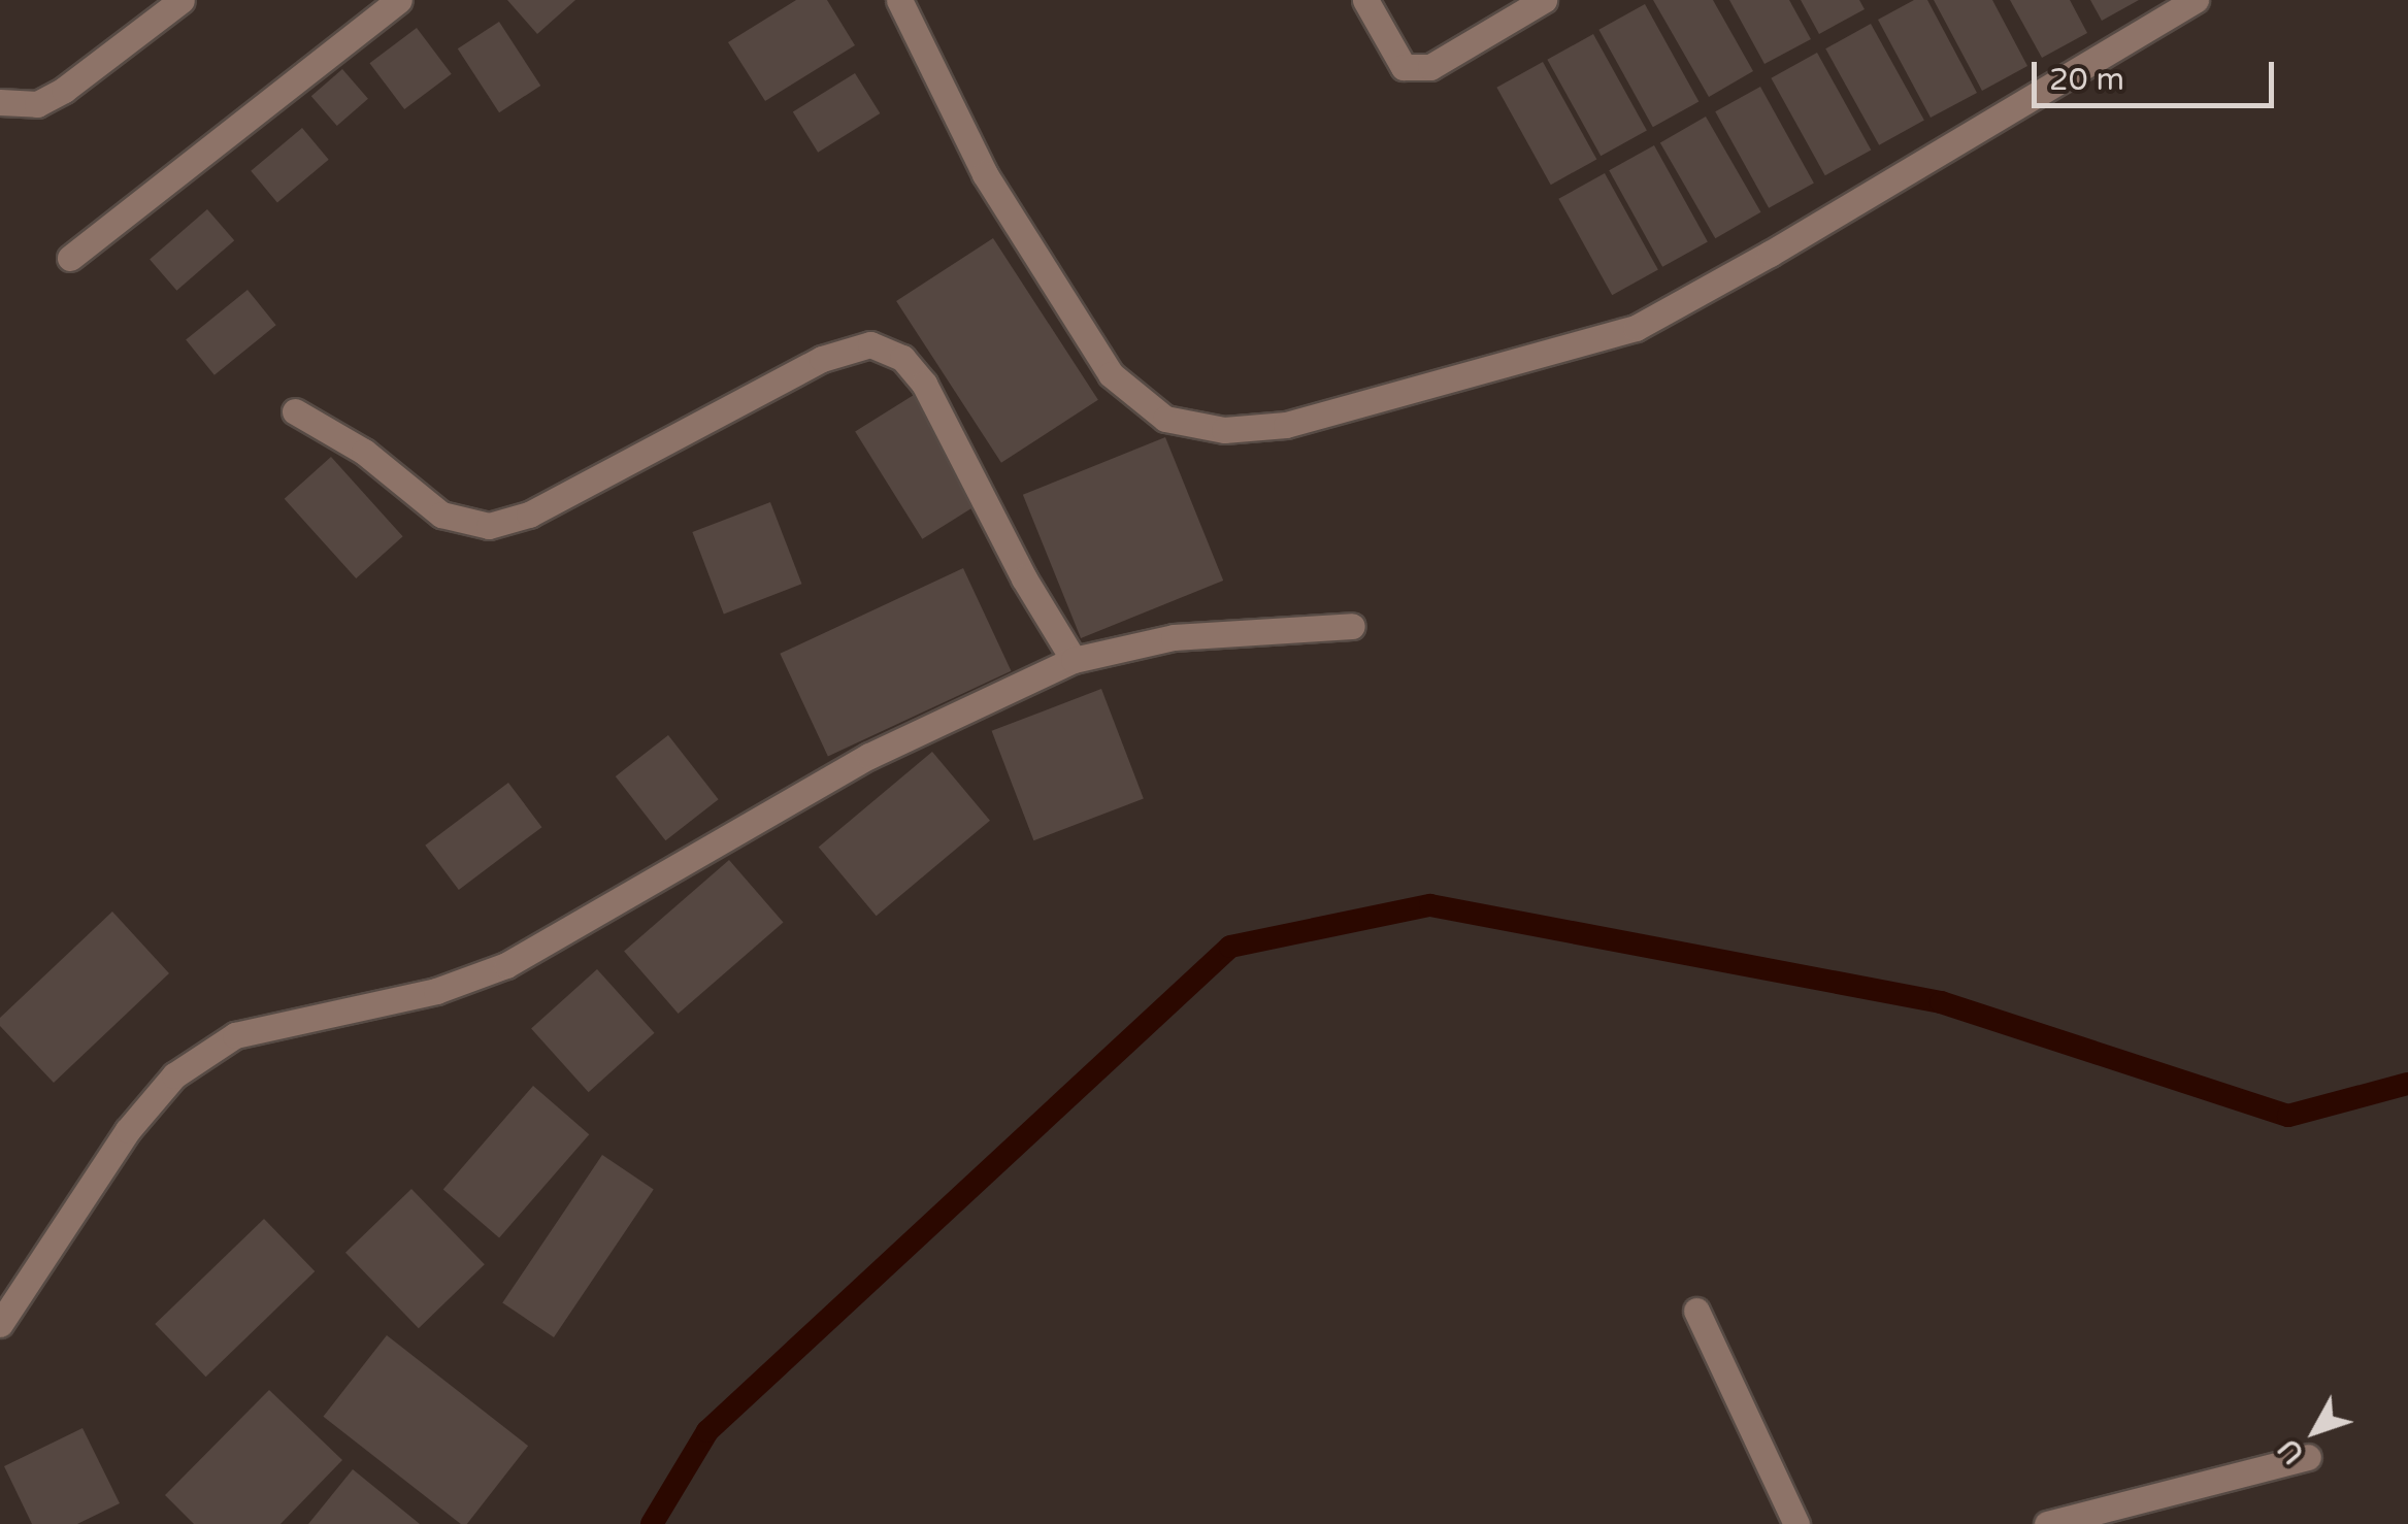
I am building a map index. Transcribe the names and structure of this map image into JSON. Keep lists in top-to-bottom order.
{
  "scale_bar": "20 m",
  "north": "bottom left"
}
